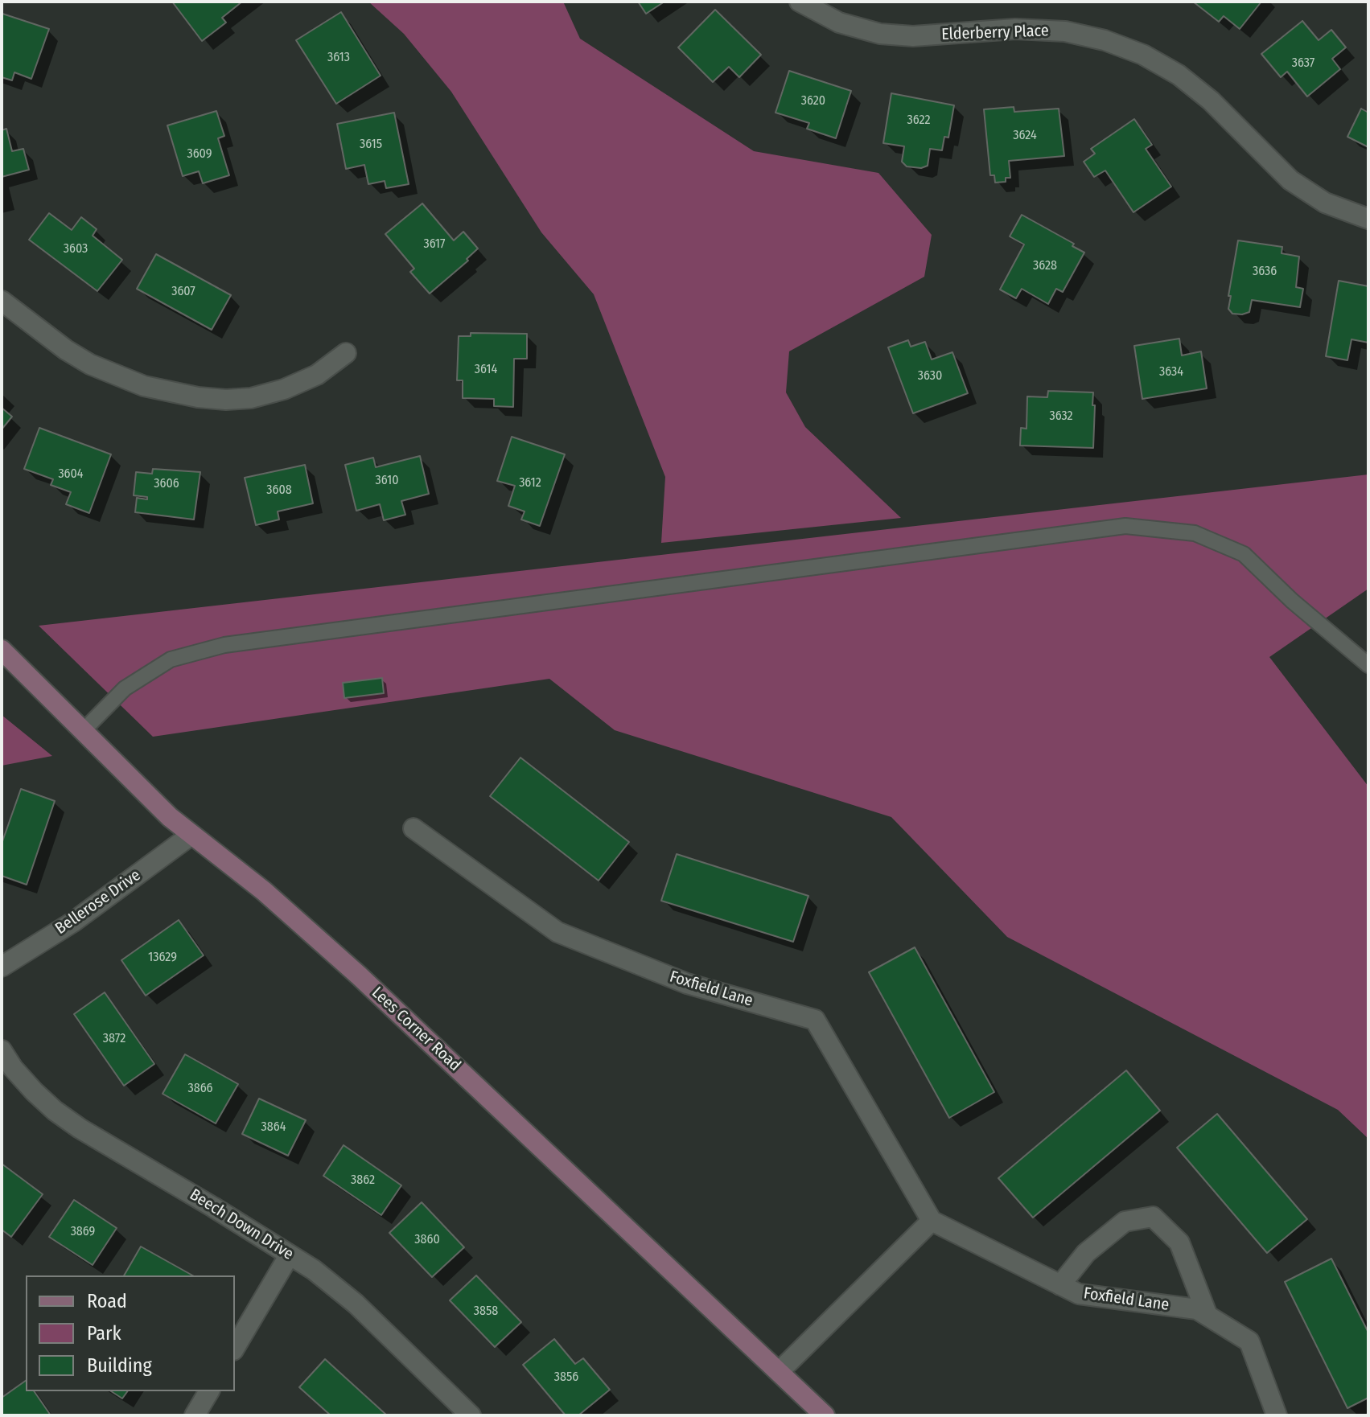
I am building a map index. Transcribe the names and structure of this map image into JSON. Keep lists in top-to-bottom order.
{
  "streets": {
    "street": [
      "Elderberry Place",
      "Bellerose Drive",
      "Foxfield Lane",
      "Lees Corner Road",
      "Beech Down Drive"
    ]
  },
  "crossings": [
    ["Bellerose Drive", "Lees Corner Road"]
  ],
  "house_numbers": [
    "3613",
    "3637",
    "3620",
    "3622",
    "3624",
    "3615",
    "3609",
    "3617",
    "3603",
    "3628",
    "3636",
    "3607",
    "3614",
    "3634",
    "3630",
    "3632",
    "3604",
    "3610",
    "3612",
    "3606",
    "3608",
    "13629",
    "3872",
    "3866",
    "3864",
    "3862",
    "3869",
    "3860",
    "3858",
    "3856"
  ],
  "legend": ["Road", "Park", "Building"]
}
